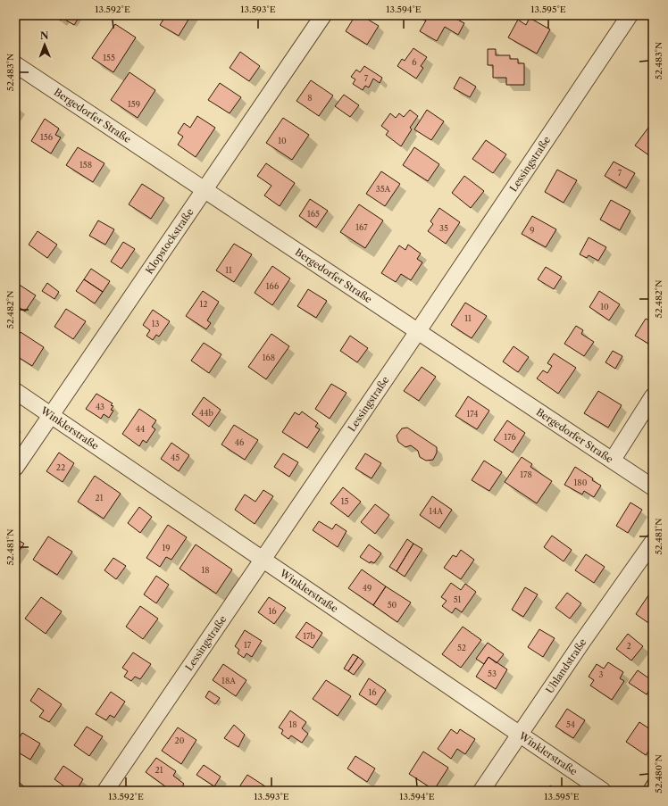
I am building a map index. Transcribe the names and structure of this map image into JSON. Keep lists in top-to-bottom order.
{
  "streets": {
    "street": [
      "Bergedorfer Straße",
      "Lessingstraße",
      "Klopstockstraße",
      "Winklerstraße",
      "Uhlandstraße"
    ]
  },
  "crossings": [
    ["Bergedorfer Straße", "Lessingstraße"],
    ["Bergedorfer Straße", "Klopstockstraße"],
    ["Lessingstraße", "Winklerstraße"],
    ["Klopstockstraße", "Winklerstraße"],
    ["Winklerstraße", "Uhlandstraße"]
  ],
  "house_numbers": [
    "155",
    "6",
    "7",
    "8",
    "159",
    "156",
    "10",
    "158",
    "7",
    "35A",
    "165",
    "167",
    "35",
    "9",
    "11",
    "166",
    "12",
    "10",
    "11",
    "13",
    "168",
    "43",
    "44b",
    "174",
    "44",
    "176",
    "46",
    "45",
    "22",
    "178",
    "180",
    "21",
    "15",
    "14A",
    "19",
    "18",
    "49",
    "51",
    "50",
    "16",
    "17b",
    "17",
    "2",
    "52",
    "53",
    "3",
    "18A",
    "16",
    "18",
    "54",
    "20",
    "21"
  ],
  "north": "top",
  "coordinates": [
    "13.592°E",
    "13.593°E",
    "13.594°E",
    "13.595°E",
    "52.483°N",
    "52.482°N",
    "52.481°N",
    "52.480°N"
  ]
}
